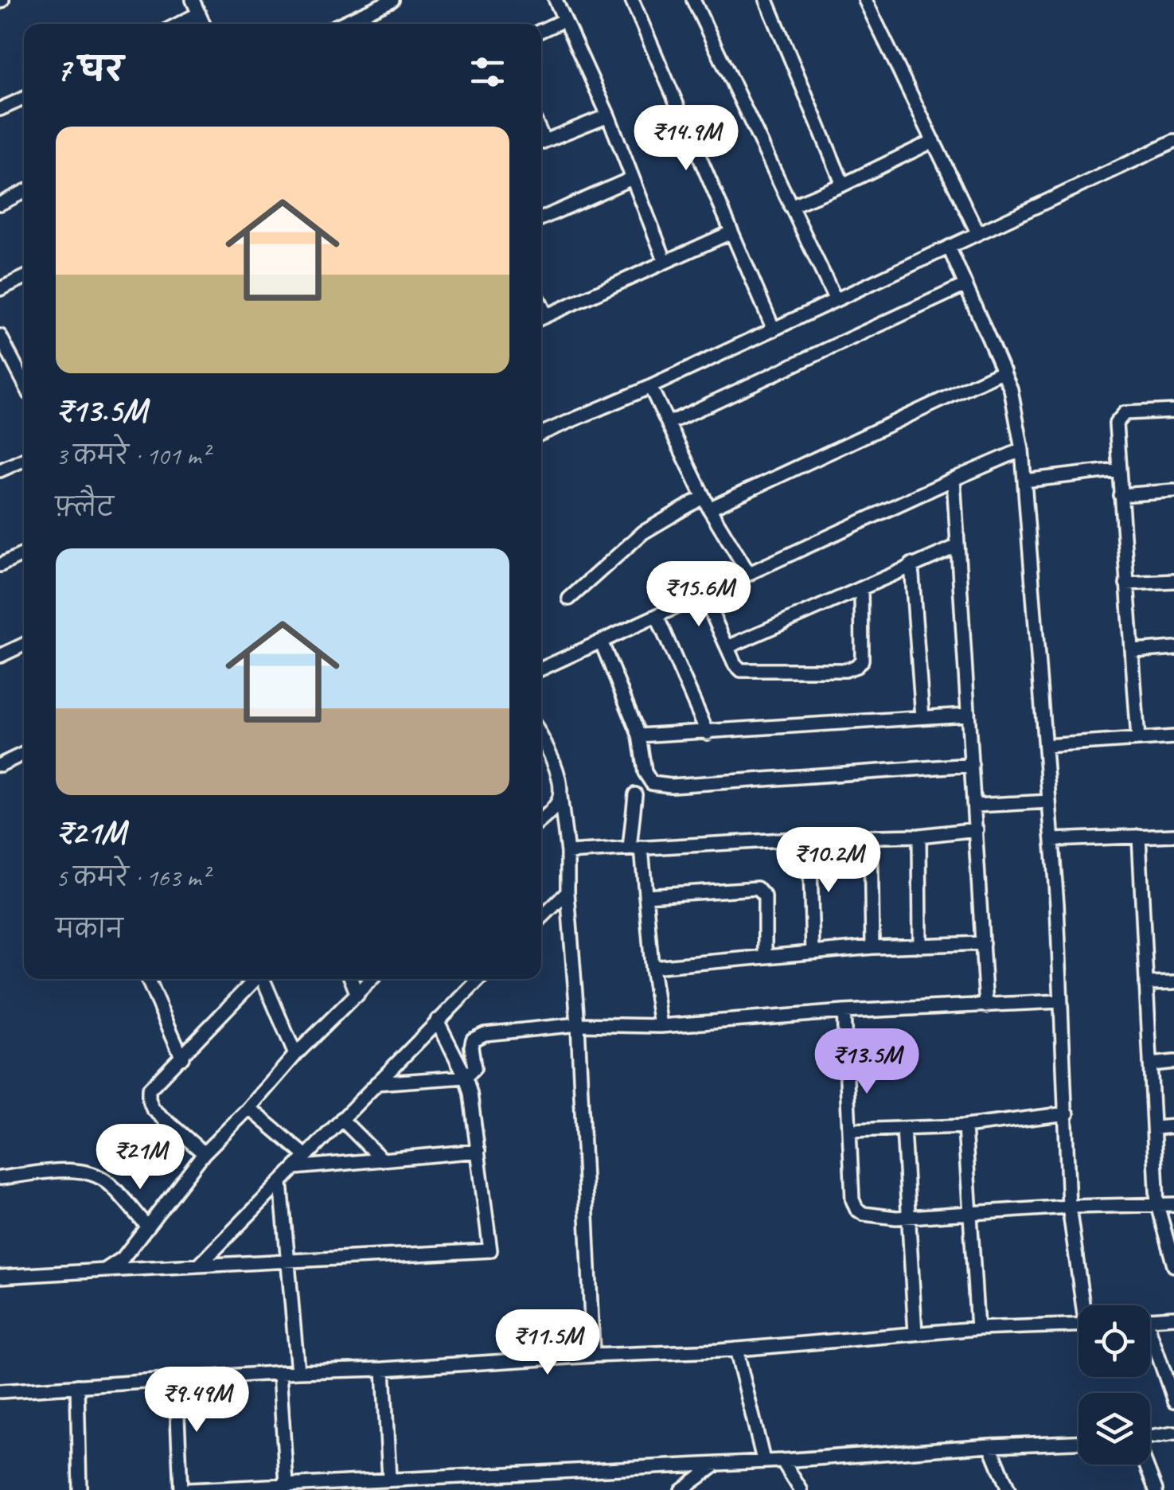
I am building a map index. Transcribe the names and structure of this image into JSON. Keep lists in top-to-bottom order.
{
  "page": {
    "heading": "7 घर",
    "price": [
      "₹14.9M",
      "₹15.6M",
      "₹10.2M",
      "₹13.5M",
      "₹21M",
      "₹11.5M",
      "₹9.49M"
    ],
    "list": [
      {
        "name": "₹13.5M",
        "note": "3 कमरे · 101 m² · फ़्लैट"
      },
      {
        "name": "₹21M",
        "note": "5 कमरे · 163 m² · मकान"
      }
    ]
  }
}
